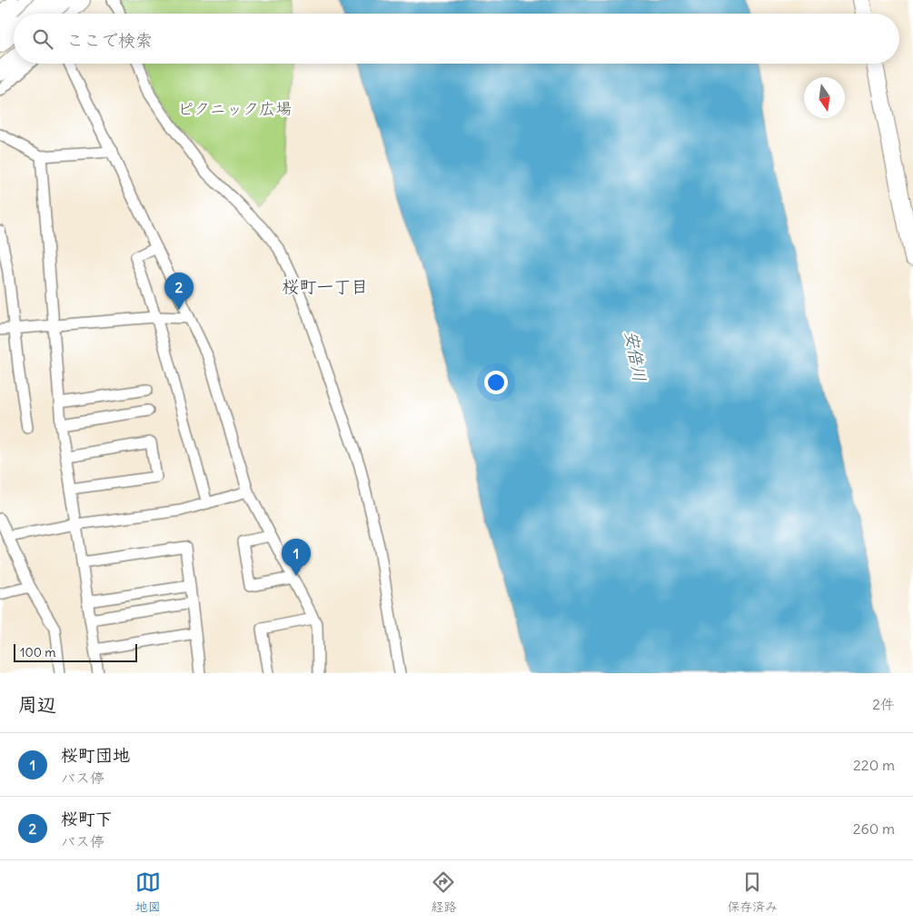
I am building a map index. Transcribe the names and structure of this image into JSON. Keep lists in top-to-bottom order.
{
  "districts": ["桜町一丁目"],
  "water": ["安倍川"],
  "parks": ["ピクニック広場"],
  "scale_bar": "100 m",
  "north": "bottom",
  "page": {
    "search": "ここで検索",
    "pins": ["2", "1"],
    "scale": "100 m",
    "heading": ["周辺", "2件"],
    "list": [
      {
        "mark": "1",
        "name": "桜町団地",
        "note": "バス停",
        "value": "220 m"
      },
      {
        "mark": "2",
        "name": "桜町下",
        "note": "バス停",
        "value": "260 m"
      }
    ],
    "nav": ["地図", "経路", "保存済み"]
  }
}
